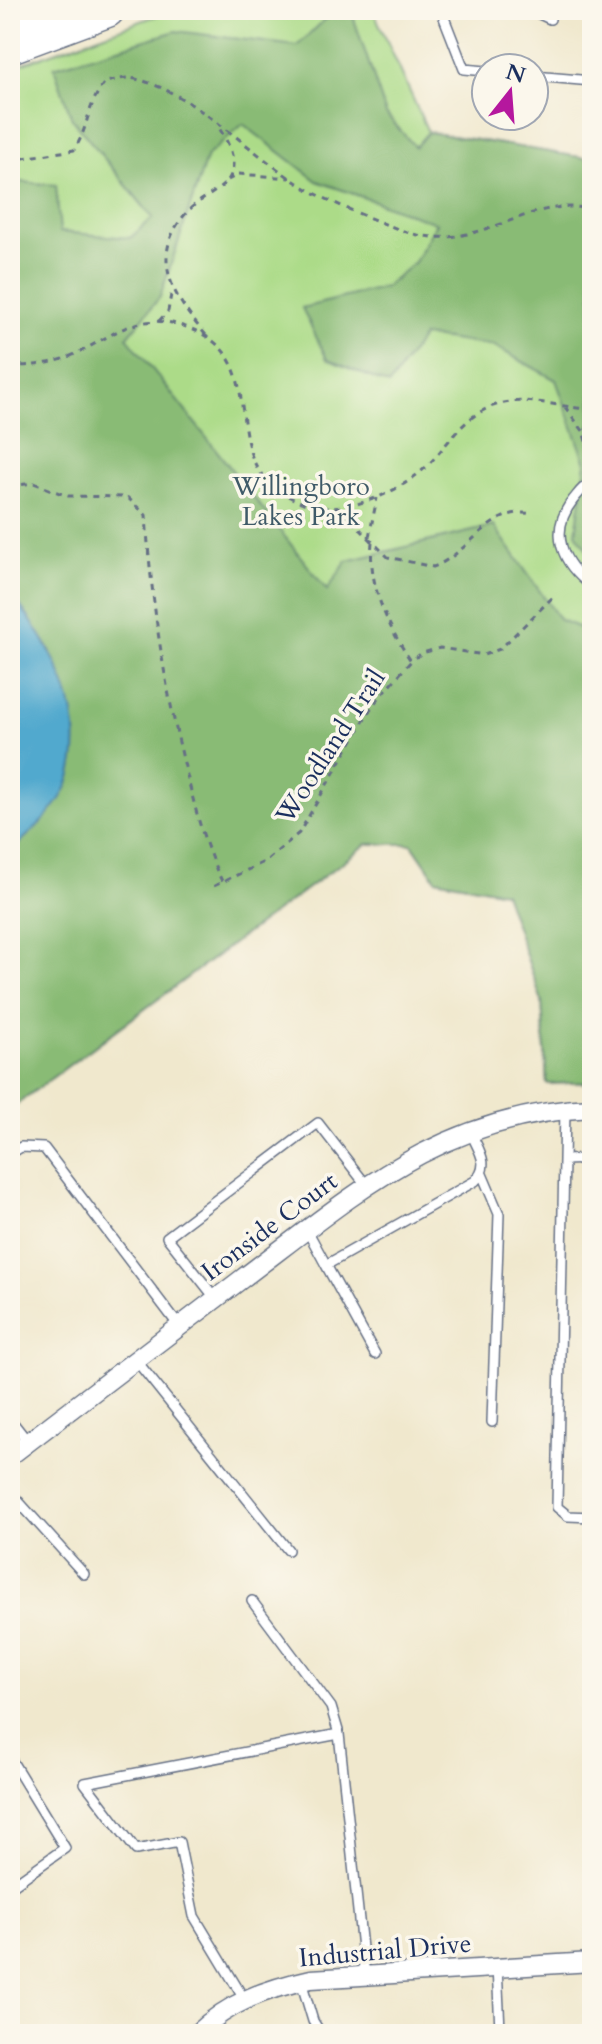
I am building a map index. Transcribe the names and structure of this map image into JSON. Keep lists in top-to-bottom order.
{
  "streets": {
    "street": ["Ironside Court", "Industrial Drive"],
    "path": ["Woodland Trail"]
  },
  "parks": ["Willingboro Lakes Park"],
  "north": "top"
}
